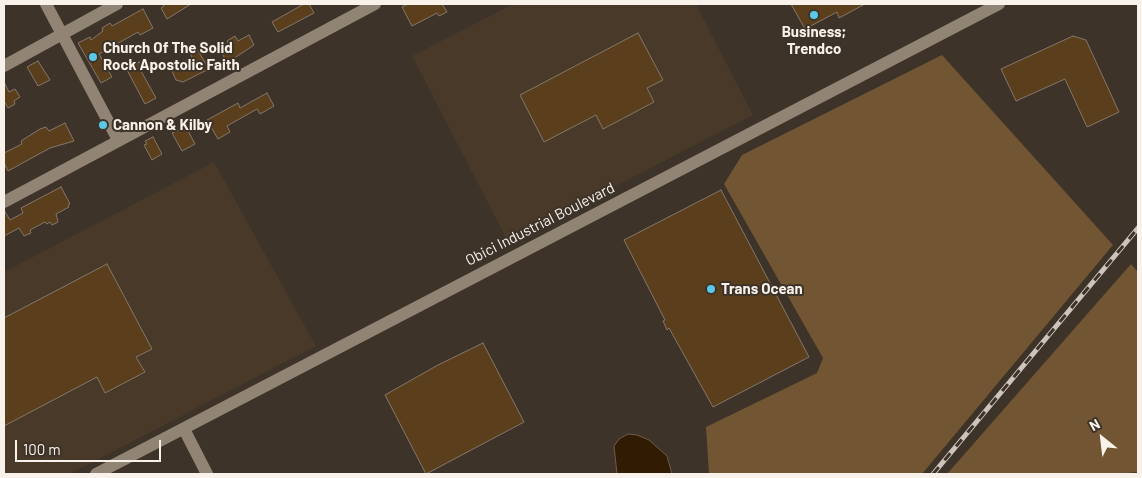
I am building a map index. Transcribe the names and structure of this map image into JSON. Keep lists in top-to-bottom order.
{
  "streets": {
    "street": ["Obici Industrial Boulevard"]
  },
  "places": [
    "Business; Trendco",
    "Church Of The Solid Rock Apostolic Faith",
    "Cannon & Kilby",
    "Trans Ocean"
  ],
  "scale_bar": "100 m",
  "north": "top left"
}
